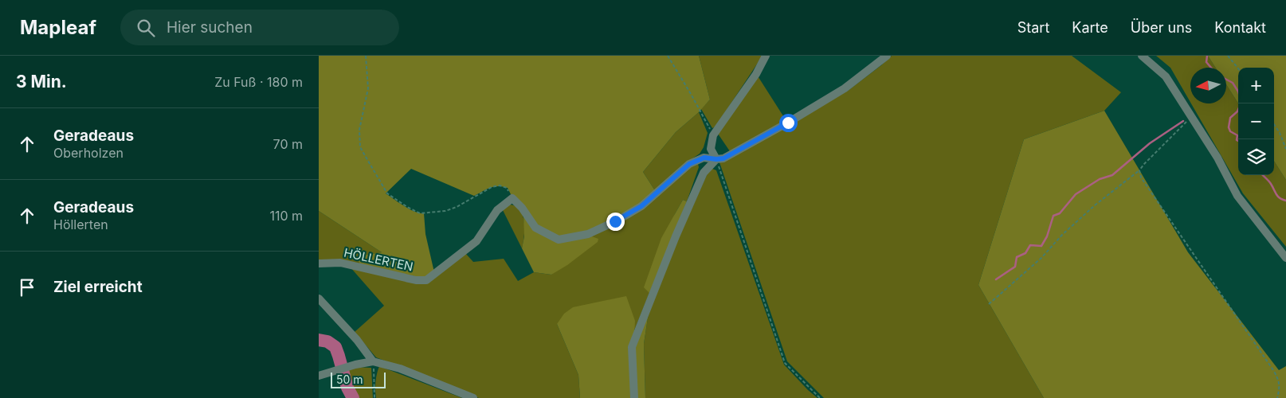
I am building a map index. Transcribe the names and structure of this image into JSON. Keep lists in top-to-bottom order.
{
  "streets": {
    "street": ["HÖLLERTEN"]
  },
  "scale_bar": "50 m",
  "north": "left",
  "page": {
    "header": "Mapleaf",
    "search": "Hier suchen",
    "nav": [
      "Start",
      "Karte",
      "Über uns",
      "Kontakt"
    ],
    "heading": ["3 Min.", "Zu Fuß · 180 m"],
    "map_buttons": ["+", "−"],
    "list": [
      ["Geradeaus", "Oberholzen", "70 m"],
      ["Geradeaus", "Höllerten", "110 m"],
      "Ziel erreicht"
    ],
    "scale": "50 m"
  }
}
